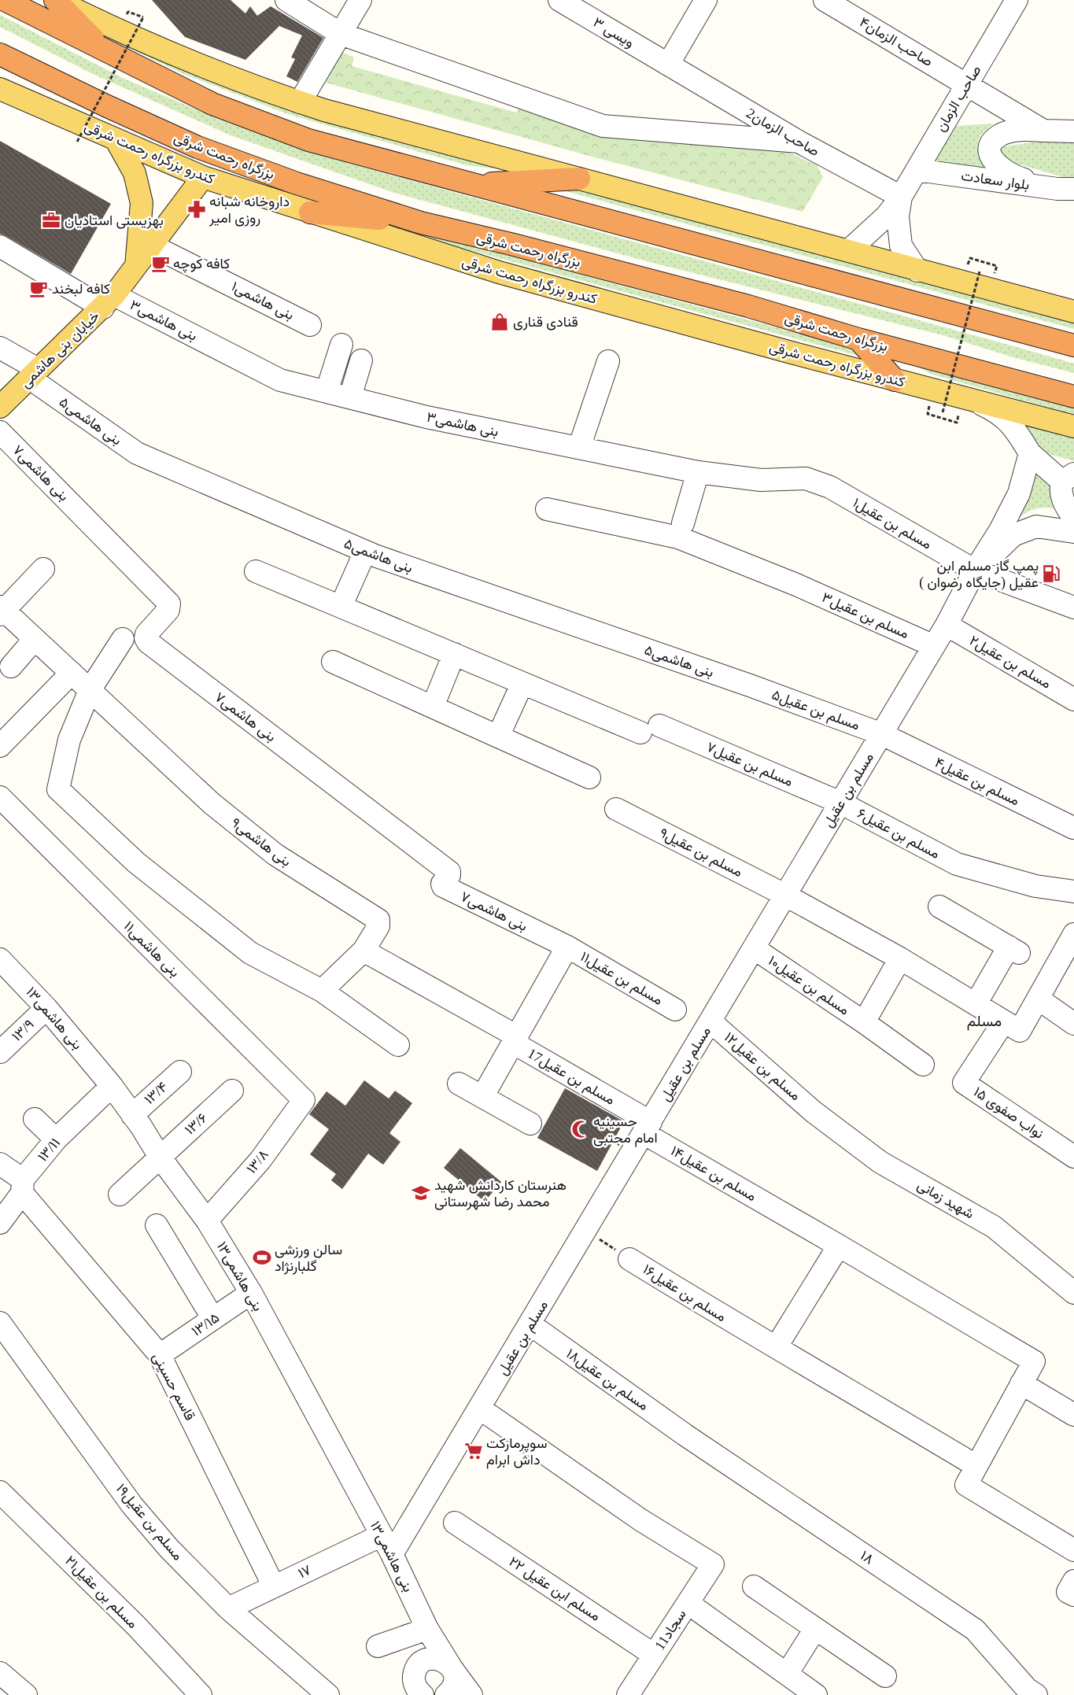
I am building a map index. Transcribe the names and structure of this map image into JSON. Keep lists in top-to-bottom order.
{
  "streets": {
    "highway": ["بزرگراه رحمت شرقی"],
    "main road": ["کندرو بزرگراه رحمت شرقی", "خیابان بنی هاشمی"],
    "street": [
      "ویسی ۳",
      "صاحب الزمان۴",
      "صاحب الزمان",
      "2صاحب الزمان",
      "بلوار سعادت",
      "بنی هاشمی۱",
      "بنی هاشمی۳",
      "بنی هاشمی۵",
      "بنی هاشمی۷",
      "مسلم بن عقیل۱",
      "مسلم بن عقیل۳",
      "مسلم بن عقیل۲",
      "مسلم بن عقیل۵",
      "مسلم بن عقیل۷",
      "مسلم بن عقیل۴",
      "مسلم بن عقیل",
      "مسلم بن عقیل۶",
      "بنی هاشمی۹",
      "مسلم بن عقیل۹",
      "بنی هاشمی۱۱",
      "مسلم بن عقیل۱۱",
      "مسلم بن عقیل۱۰",
      "بنی هاشمی۱۳",
      "۱۳/۹",
      "مسلم بن عقیل۱۲",
      "مسلم بن عقیل17",
      "۱۳/۴",
      "نواب صفوی ۱۵",
      "۱۳/۶",
      "۱۳/۱۱",
      "۱۳/۸",
      "مسلم بن عقیل۱۴",
      "شهید زمانی",
      "مسلم بن عقیل۱۶",
      "۱۳/۱۵",
      "مسلم بن عقیل۱۸",
      "قاسم حسینی",
      "مسلم بن عقیل۱۹",
      "۱۸",
      "۱۷",
      "مسلم ابن عقیل ۲۲",
      "مسلم بن عقیل۲۱",
      "11سجاد"
    ]
  },
  "crossings": [
    ["ویسی ۳", "2صاحب الزمان"],
    ["صاحب الزمان۴", "صاحب الزمان"],
    ["صاحب الزمان", "2صاحب الزمان"],
    ["صاحب الزمان", "بلوار سعادت"],
    ["کندرو بزرگراه رحمت شرقی", "خیابان بنی هاشمی"],
    ["بنی هاشمی۱", "خیابان بنی هاشمی"],
    ["بنی هاشمی۳", "خیابان بنی هاشمی"],
    ["بنی هاشمی۳", "مسلم بن عقیل۱"],
    ["خیابان بنی هاشمی", "بنی هاشمی۵"],
    ["بنی هاشمی۵", "مسلم بن عقیل۵"],
    ["بنی هاشمی۷", "مسلم بن عقیل۱۱"],
    ["مسلم بن عقیل۱", "مسلم بن عقیل"],
    ["مسلم بن عقیل۳", "مسلم بن عقیل"],
    ["مسلم بن عقیل۲", "مسلم بن عقیل"],
    ["مسلم بن عقیل۵", "مسلم بن عقیل۴"],
    ["مسلم بن عقیل۵", "مسلم بن عقیل"],
    ["مسلم بن عقیل۷", "مسلم بن عقیل"],
    ["مسلم بن عقیل۷", "مسلم بن عقیل۶"],
    ["مسلم بن عقیل۴", "مسلم بن عقیل"],
    ["مسلم بن عقیل", "مسلم بن عقیل۶"],
    ["مسلم بن عقیل", "مسلم بن عقیل۹"],
    ["مسلم بن عقیل", "مسلم بن عقیل۱۰"],
    ["مسلم بن عقیل", "بنی هاشمی۱۳"],
    ["مسلم بن عقیل", "مسلم بن عقیل۱۲"],
    ["مسلم بن عقیل", "مسلم بن عقیل17"],
    ["مسلم بن عقیل", "مسلم بن عقیل۱۴"],
    ["مسلم بن عقیل", "مسلم بن عقیل۱۸"],
    ["مسلم بن عقیل", "11سجاد"],
    ["مسلم بن عقیل۹", "نواب صفوی ۱۵"],
    ["بنی هاشمی۱۱", "۱۳/۸"],
    ["بنی هاشمی۱۳", "۱۳/۹"],
    ["بنی هاشمی۱۳", "۱۳/۴"],
    ["بنی هاشمی۱۳", "۱۳/۶"],
    ["بنی هاشمی۱۳", "۱۳/۱۱"],
    ["بنی هاشمی۱۳", "۱۳/۸"],
    ["بنی هاشمی۱۳", "۱۳/۱۵"],
    ["بنی هاشمی۱۳", "۱۷"],
    ["مسلم بن عقیل۱۲", "شهید زمانی"],
    ["مسلم بن عقیل17", "مسلم بن عقیل۱۴"],
    ["۱۳/۱۱", "قاسم حسینی"],
    ["۱۳/۱۵", "قاسم حسینی"],
    ["مسلم بن عقیل۱۸", "۱۸"],
    ["قاسم حسینی", "۱۷"],
    ["مسلم بن عقیل۱۹", "۱۷"],
    ["مسلم ابن عقیل ۲۲", "11سجاد"]
  ],
  "districts": ["مسلم"],
  "places": {
    "pharmacy": ["داروخانه شبانه روزی امیر"],
    "office": ["بهزیستی استادیان"],
    "cafe": ["کافه کوچه", "کافه لبخند"],
    "shop": ["قنادی قناری"],
    "fuel station": ["پمپ گاز مسلم ابن عقیل (جایگاه رضوان )"],
    "mosque": ["حسینیه امام مجتبی"],
    "school or university": ["هنرستان کاردانش شهید محمد رضا شهرستانی"],
    "sports": ["سالن ورزشی گلبارنژاد"],
    "supermarket": ["سوپرمارکت داش ابرام"]
  }
}
